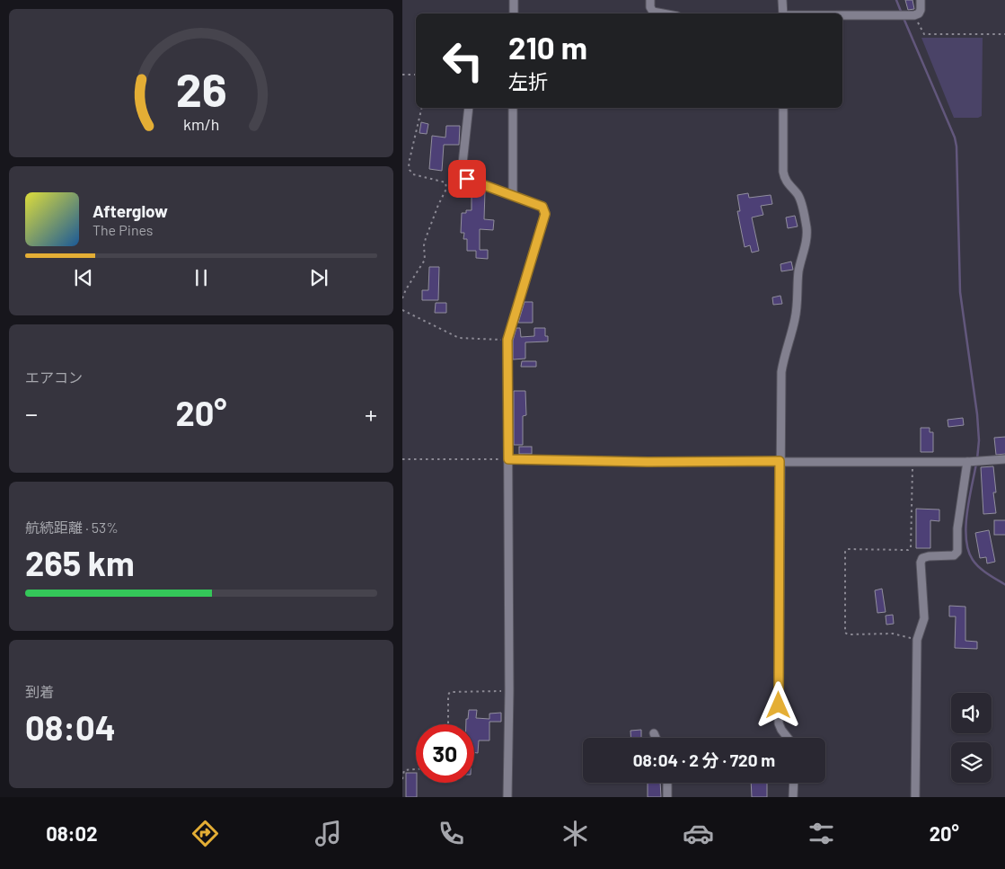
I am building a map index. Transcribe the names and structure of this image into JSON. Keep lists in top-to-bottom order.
{
  "page": {
    "turn": ["210 m", "左折"],
    "song": ["Afterglow", "The Pines"],
    "tile": [
      "エアコン",
      ["航続距離 · 53%", "265 km"],
      ["到着", "08:04"]
    ],
    "heat": ["−", "20°", "+"],
    "limit": "30",
    "trip": "08:04 · 2 分 · 720 m",
    "tabs": ["08:02", "20°"],
    "gauge": ["26", "km/h"]
  }
}
